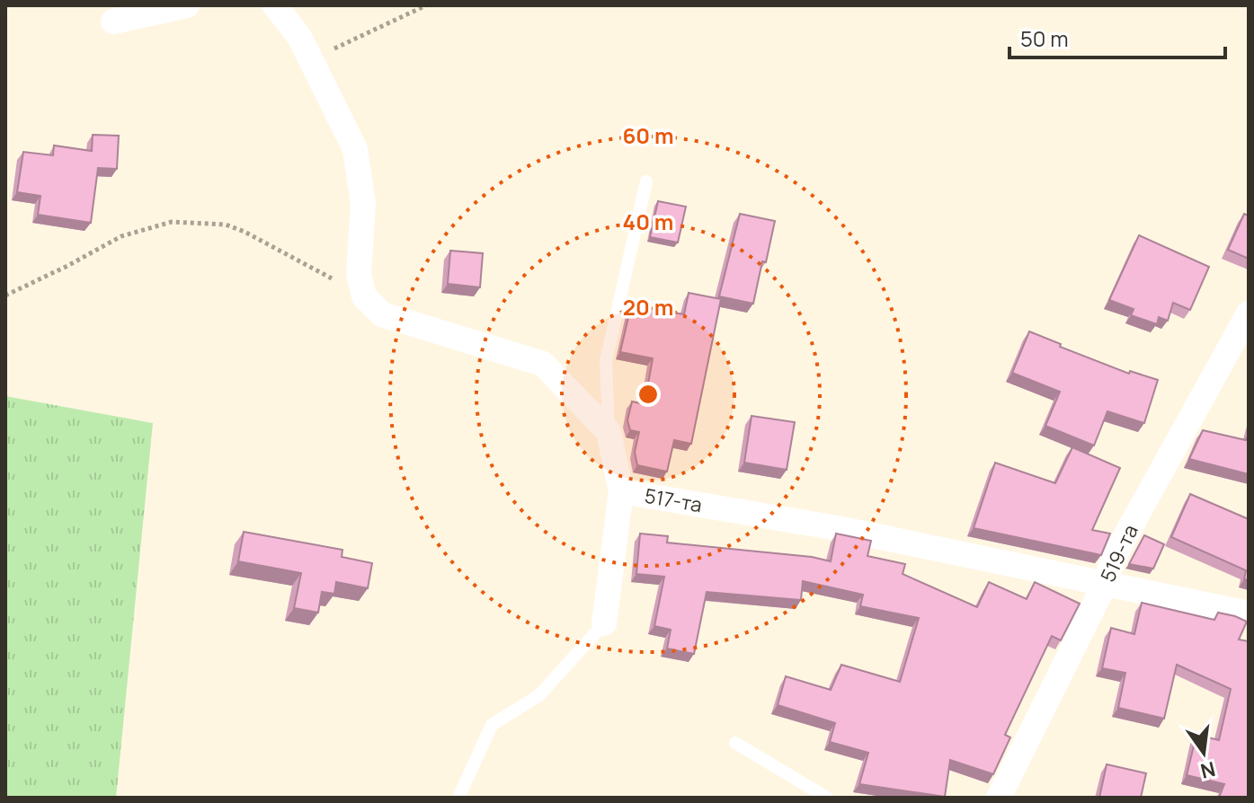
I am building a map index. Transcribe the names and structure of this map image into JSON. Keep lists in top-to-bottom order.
{
  "streets": {
    "street": ["517-та", "519-та"]
  },
  "crossings": [
    ["517-та", "519-та"]
  ],
  "scale_bar": "50 m",
  "north": "bottom",
  "rings": ["60 m", "40 m", "20 m"]
}
